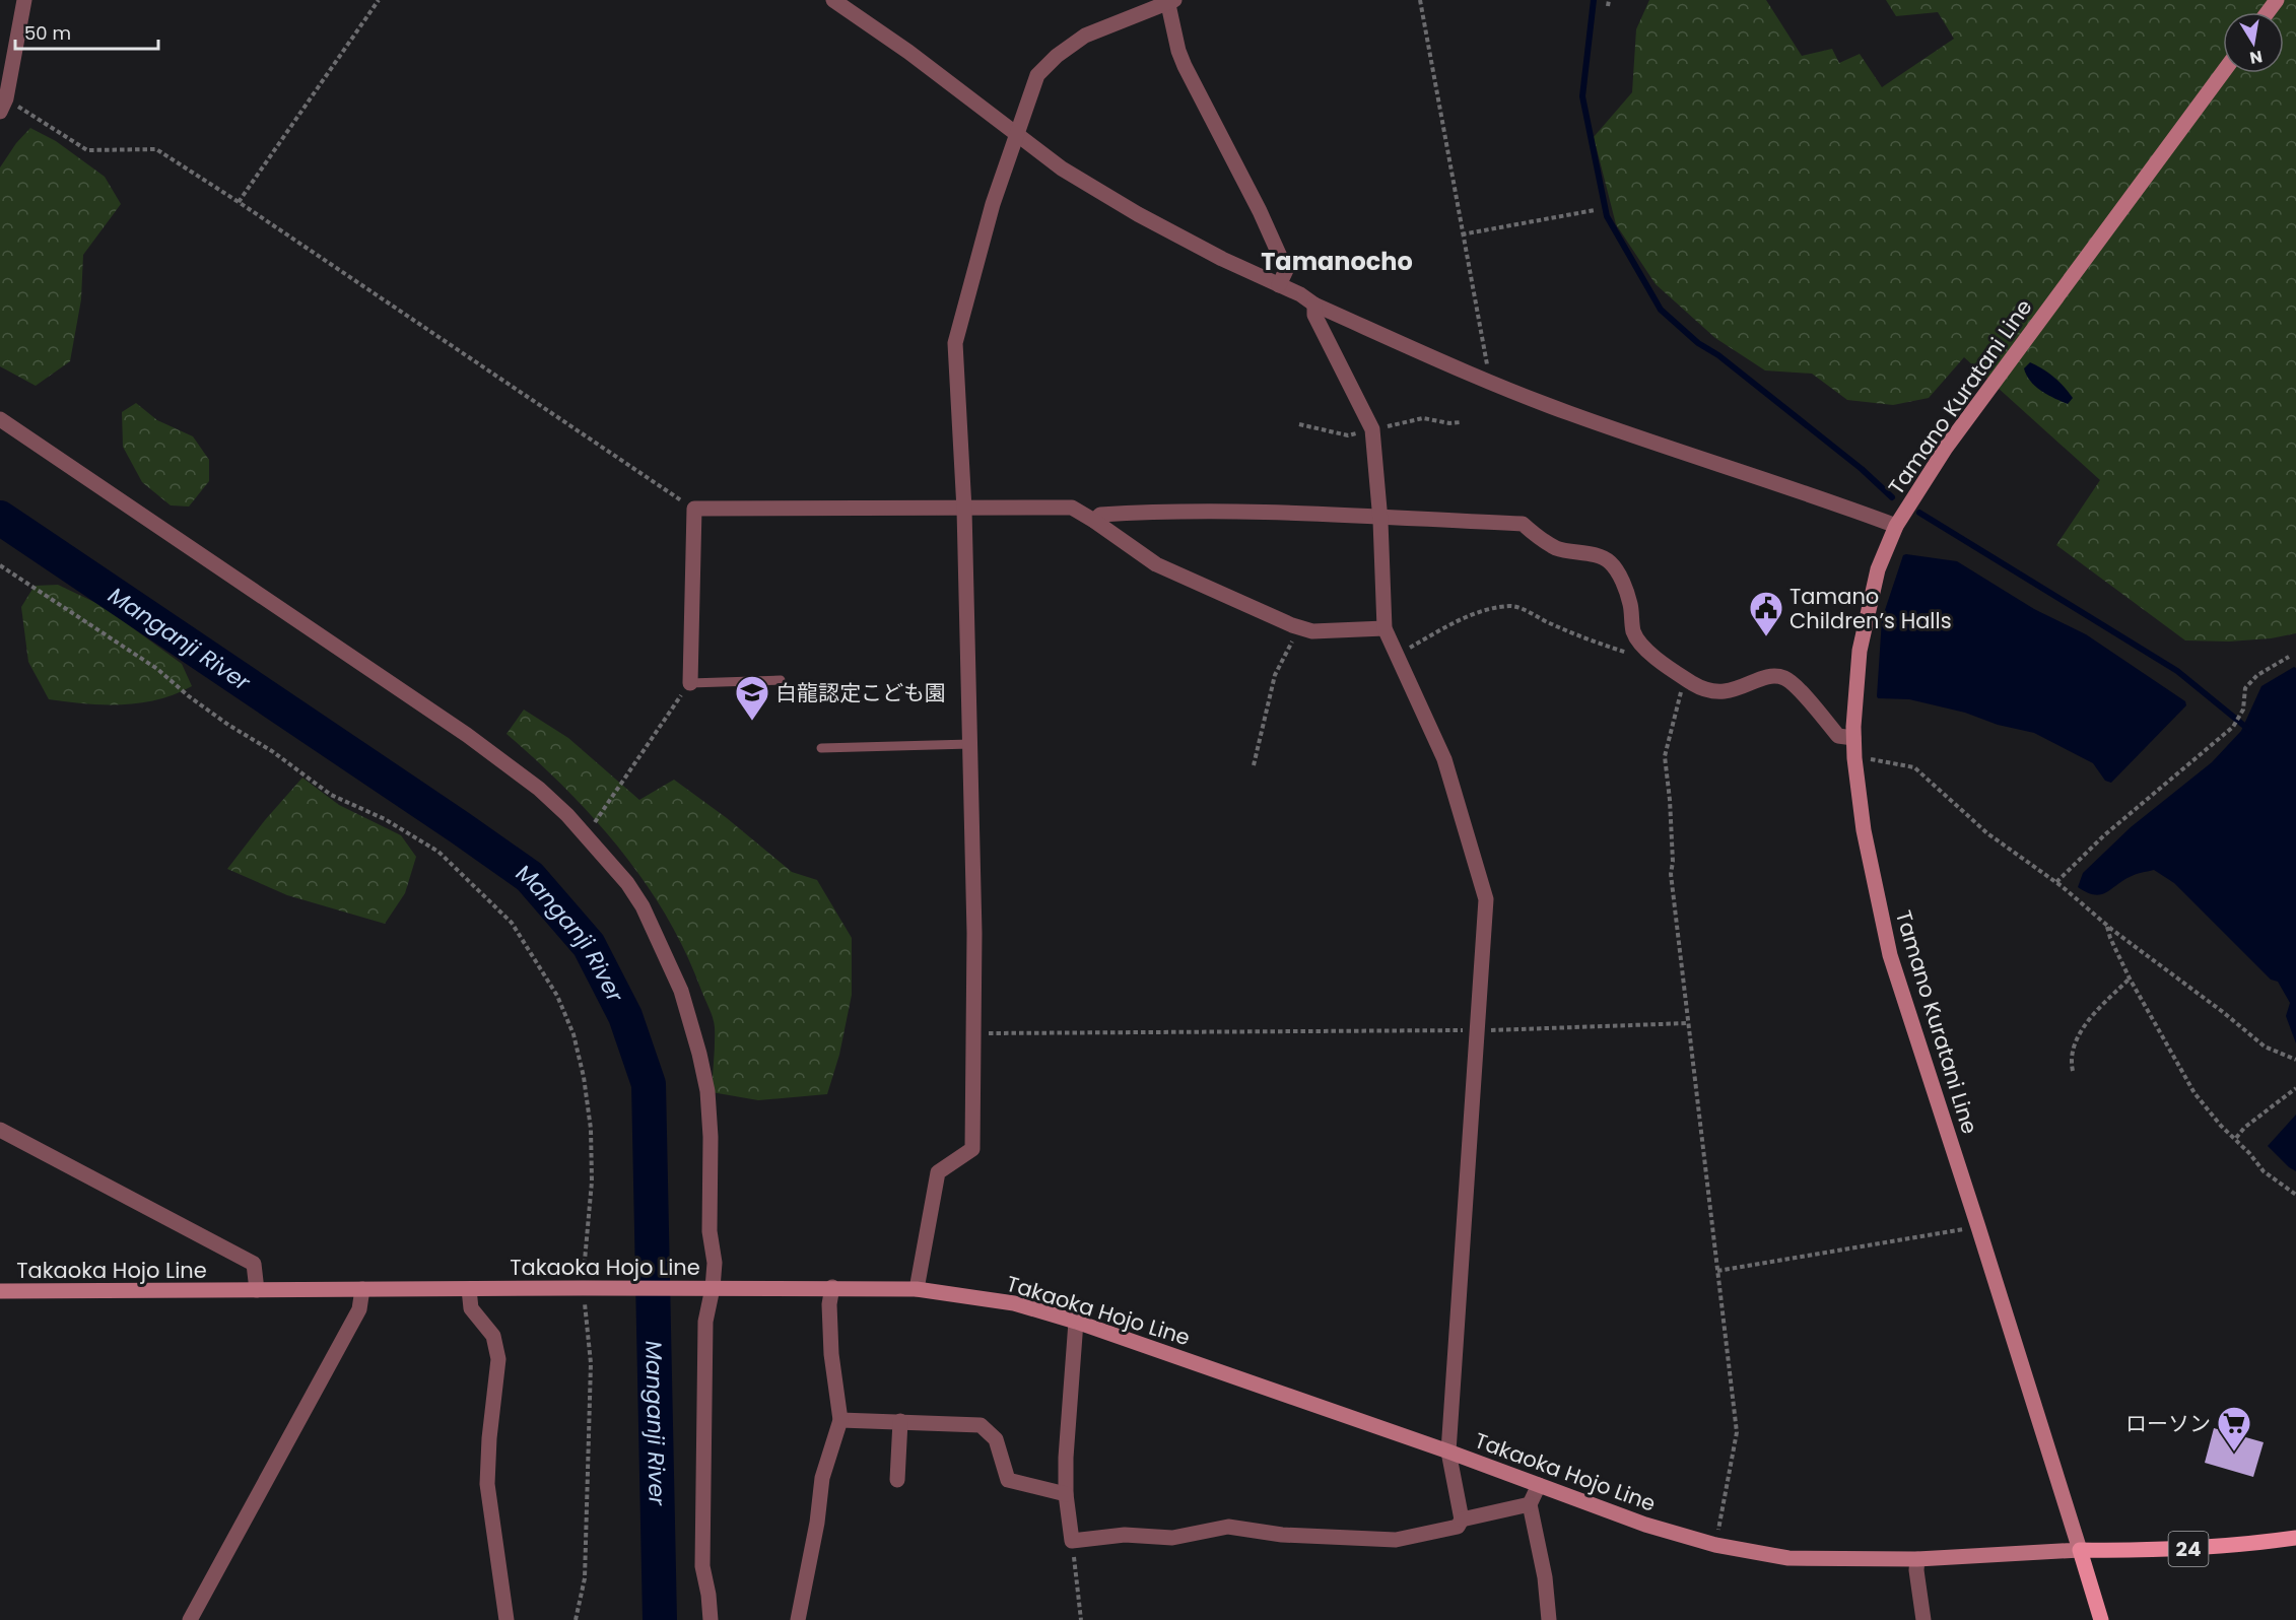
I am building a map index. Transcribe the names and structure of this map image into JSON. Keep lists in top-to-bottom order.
{
  "streets": {
    "main road": ["Tamano Kuratani Line", "Takaoka Hojo Line", "24"]
  },
  "crossings": [
    ["Tamano Kuratani Line", "Takaoka Hojo Line"],
    ["Tamano Kuratani Line", "24"],
    ["Takaoka Hojo Line", "24"]
  ],
  "districts": ["Tamanocho"],
  "water": ["Manganji River"],
  "places": {
    "public building": ["Tamano Children’s Halls"],
    "school or university": ["白龍認定こども園"],
    "supermarket": ["ローソン"]
  },
  "scale_bar": "50 m",
  "north": "bottom"
}
